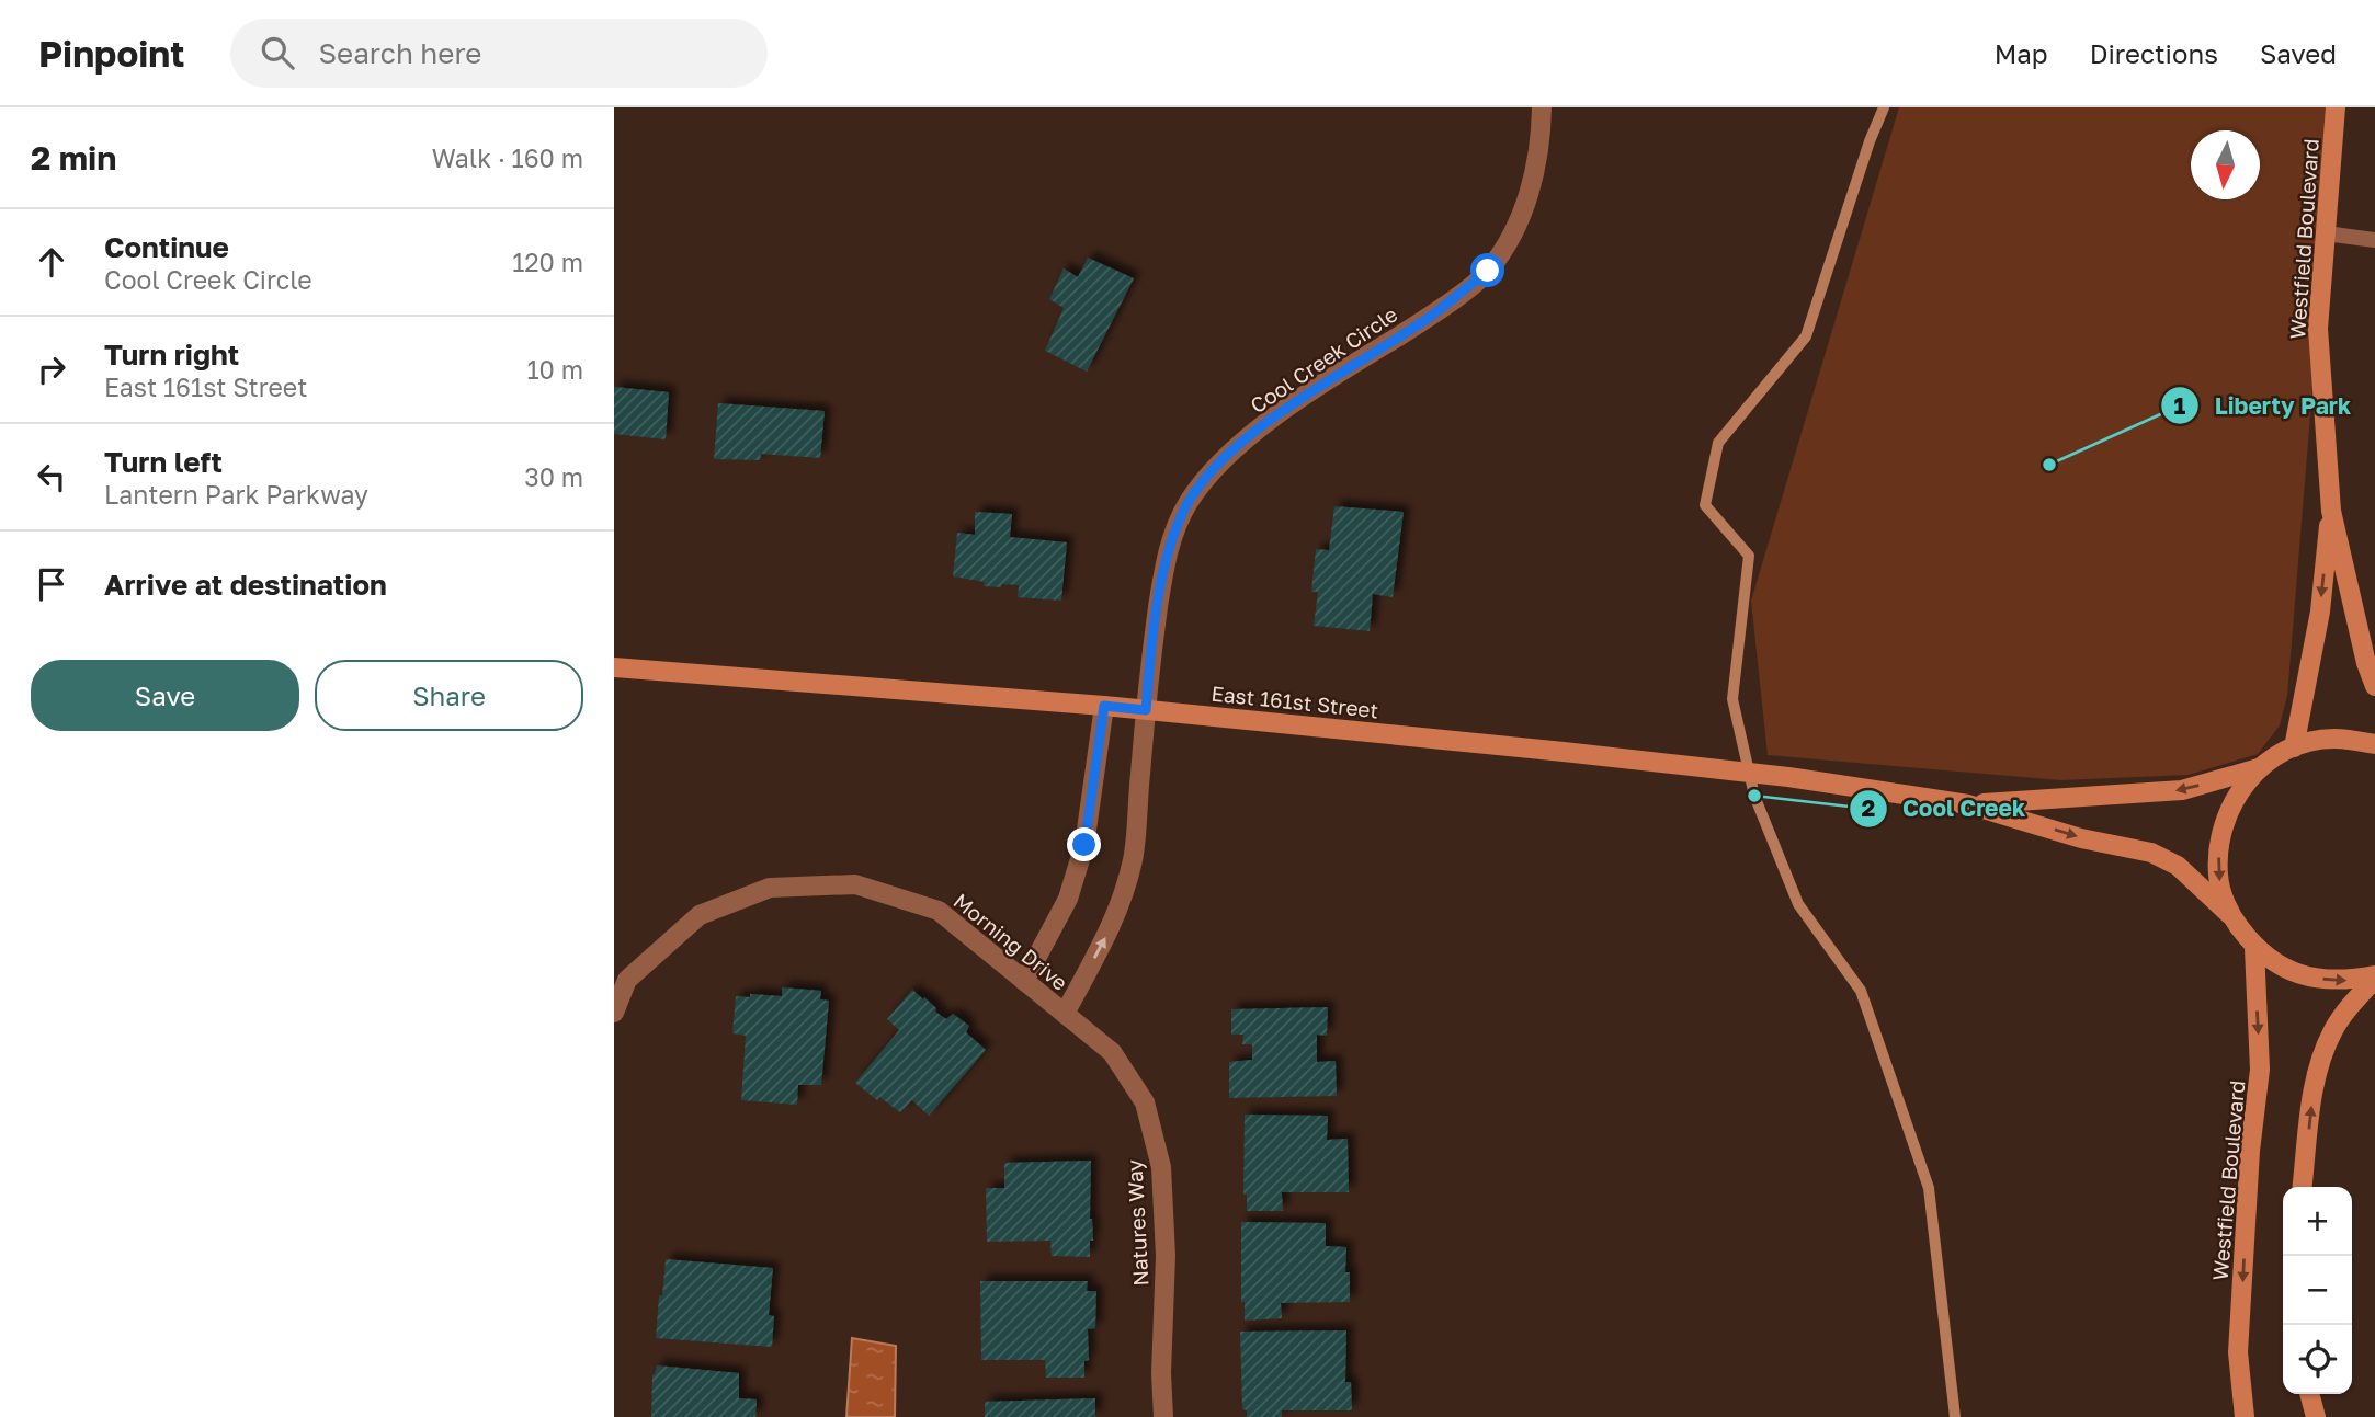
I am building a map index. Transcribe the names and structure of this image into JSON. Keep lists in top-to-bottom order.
{
  "streets": {
    "street": [
      "Westfield Boulevard",
      "Cool Creek Circle",
      "East 161st Street",
      "Morning Drive",
      "Natures Way"
    ]
  },
  "crossings": [
    ["Cool Creek Circle", "East 161st Street"],
    ["Cool Creek Circle", "Morning Drive"],
    ["Cool Creek Circle", "Natures Way"],
    ["Morning Drive", "Natures Way"]
  ],
  "places": ["Liberty Park", "Cool Creek"],
  "north": "bottom",
  "page": {
    "header": "Pinpoint",
    "search": "Search here",
    "nav": ["Map", "Directions", "Saved"],
    "heading": ["2 min", "Walk · 160 m"],
    "list": [
      ["Continue", "Cool Creek Circle", "120 m"],
      ["Turn right", "East 161st Street", "10 m"],
      ["Turn left", "Lantern Park Parkway", "30 m"],
      "Arrive at destination"
    ],
    "buttons": ["Save", "Share"],
    "map_buttons": ["+", "−"]
  }
}
